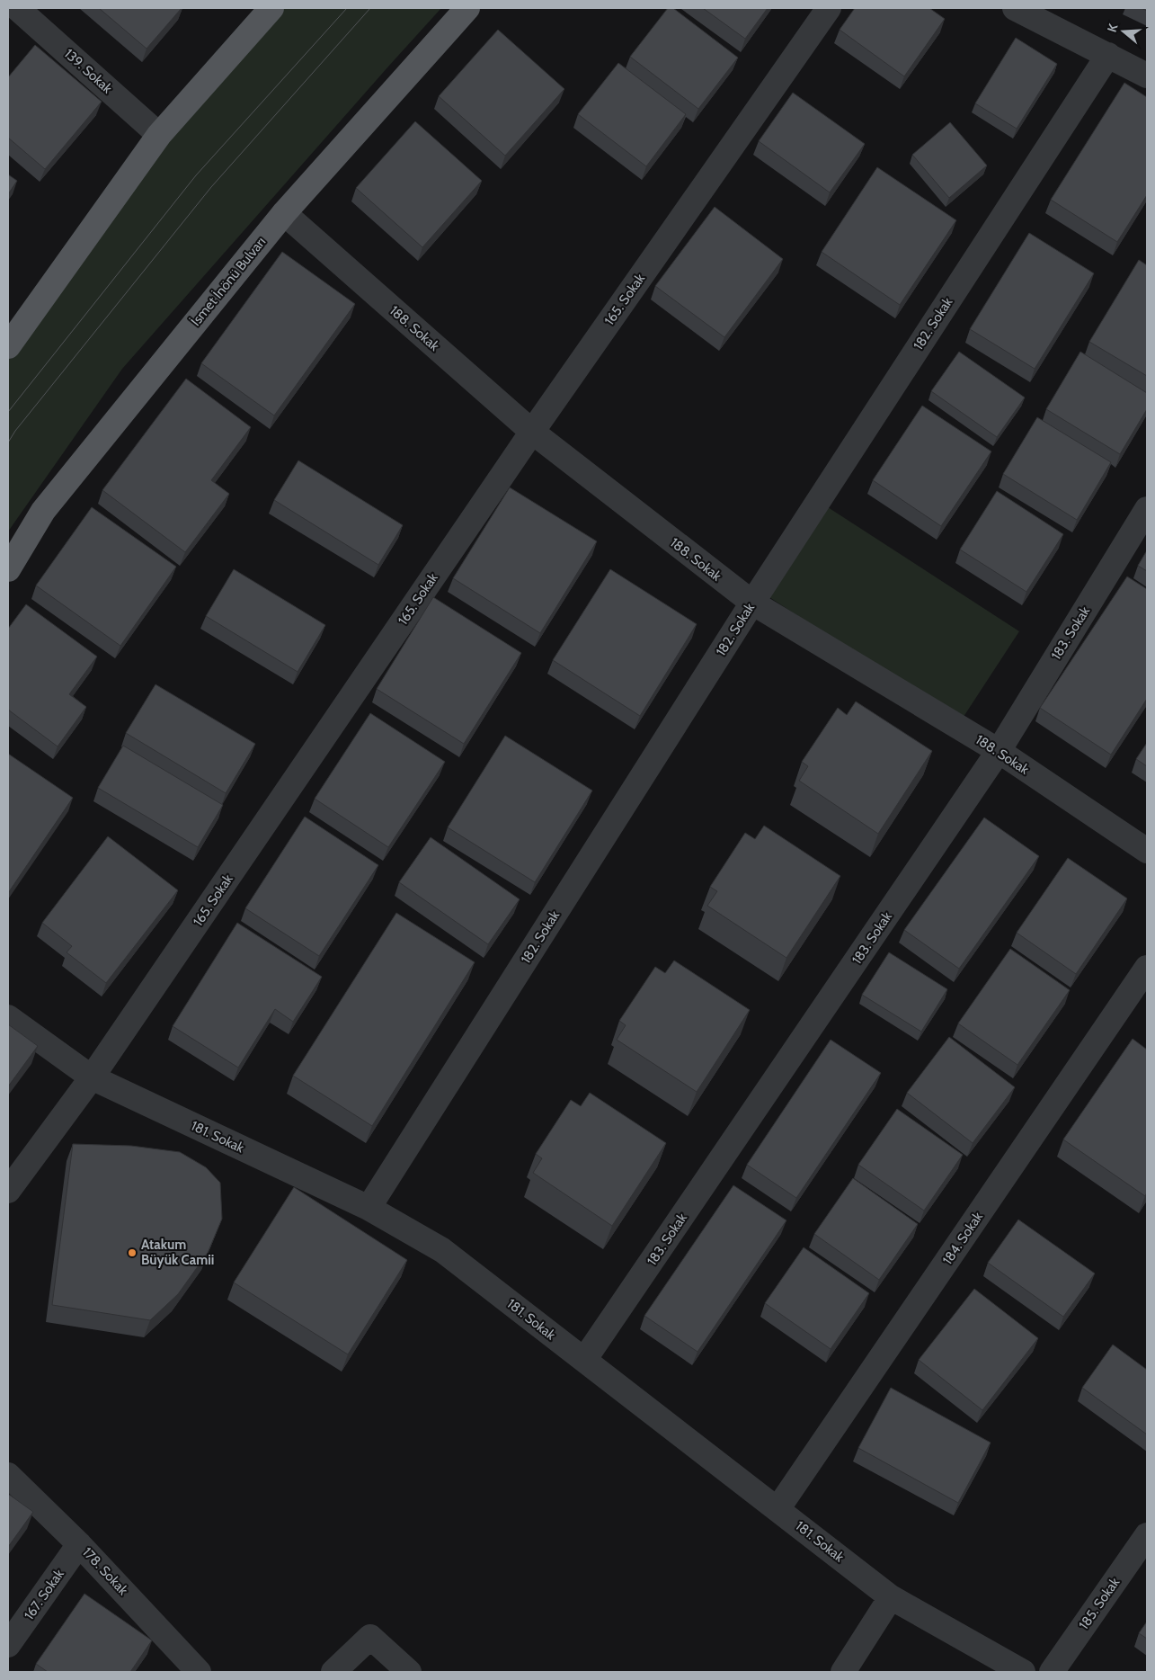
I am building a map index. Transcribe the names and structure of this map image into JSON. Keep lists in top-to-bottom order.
{
  "streets": {
    "main road": ["İsmet İnönü Bulvarı"],
    "street": [
      "139. Sokak",
      "165. Sokak",
      "182. Sokak",
      "188. Sokak",
      "183. Sokak",
      "181. Sokak",
      "184. Sokak",
      "178. Sokak",
      "167. Sokak",
      "185. Sokak"
    ]
  },
  "crossings": [
    ["İsmet İnönü Bulvarı", "188. Sokak"],
    ["165. Sokak", "188. Sokak"],
    ["165. Sokak", "181. Sokak"],
    ["182. Sokak", "188. Sokak"],
    ["182. Sokak", "181. Sokak"],
    ["188. Sokak", "183. Sokak"],
    ["183. Sokak", "181. Sokak"],
    ["181. Sokak", "184. Sokak"],
    ["178. Sokak", "167. Sokak"]
  ],
  "places": ["Atakum Büyük Camii"],
  "north": "left"
}
